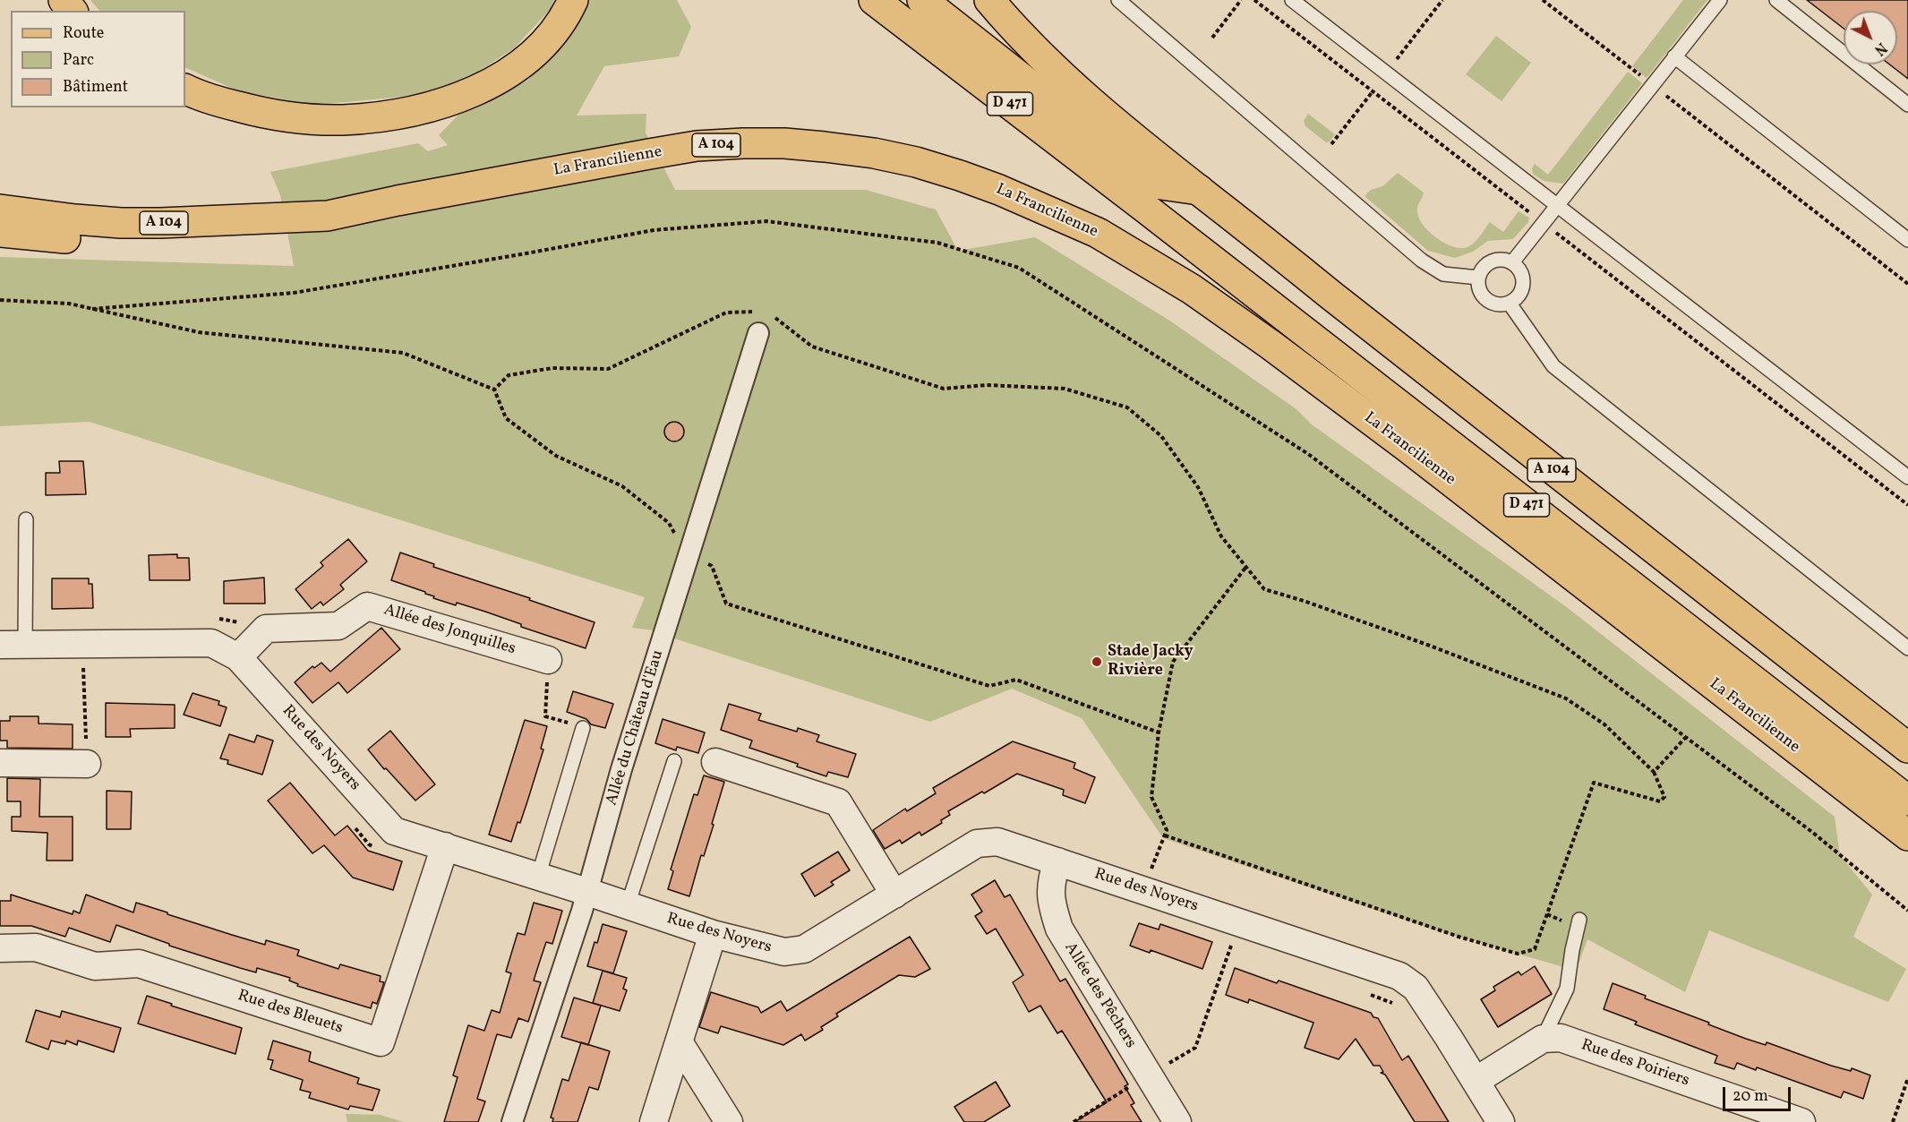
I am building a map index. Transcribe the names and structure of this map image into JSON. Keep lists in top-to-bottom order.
{
  "streets": {
    "main road": ["D 471", "A 104", "La Francilienne"],
    "street": [
      "Allée des Jonquilles",
      "Allée du Château d'Eau",
      "Rue des Noyers",
      "Allée des Pêchers",
      "Rue des Bleuets",
      "Rue des Poiriers"
    ]
  },
  "crossings": [
    ["D 471", "A 104"],
    ["Allée des Jonquilles", "Rue des Noyers"],
    ["Allée du Château d'Eau", "Rue des Noyers"],
    ["Rue des Noyers", "Allée des Pêchers"],
    ["Rue des Noyers", "Rue des Bleuets"]
  ],
  "places": ["Stade Jacky Rivière"],
  "legend": ["Route", "Parc", "Bâtiment"],
  "scale_bar": "20 m",
  "north": "bottom right"
}
